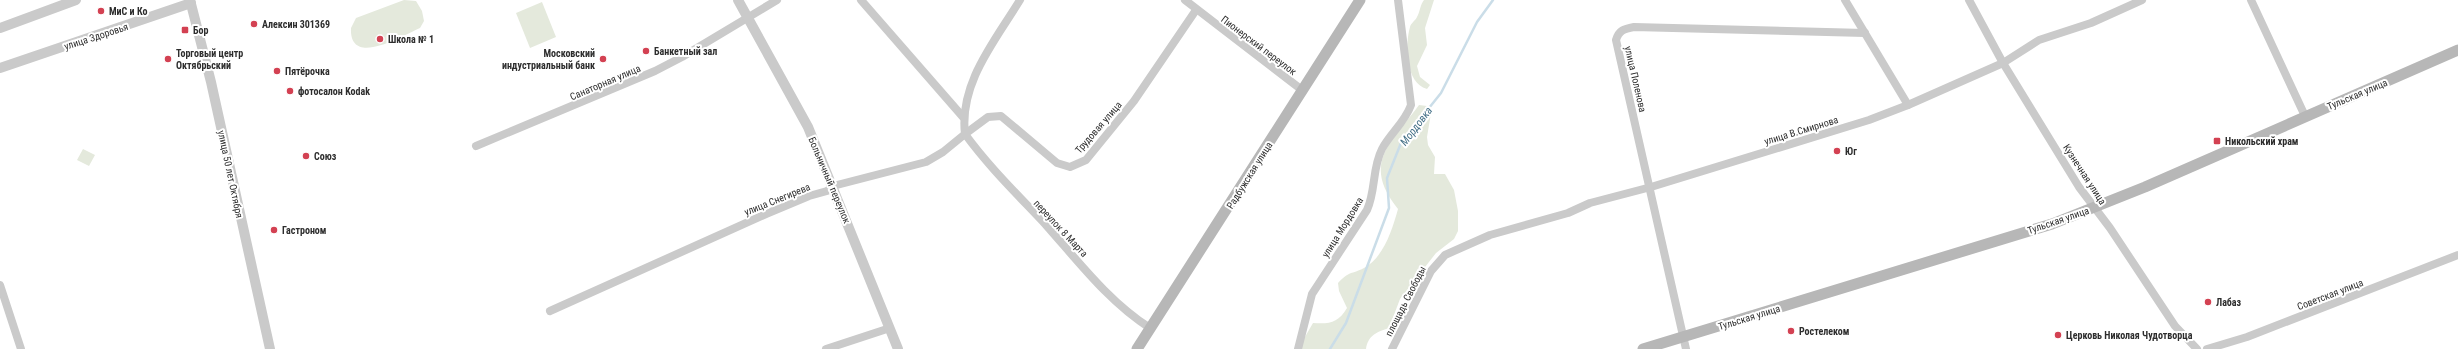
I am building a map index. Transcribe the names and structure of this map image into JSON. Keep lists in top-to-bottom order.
{
  "streets": {
    "main road": ["Тульская улица", "Радбужская улица"],
    "street": [
      "улица Здоровья",
      "Пионерский переулок",
      "улица Поленова",
      "Санаторная улица",
      "Трудовая улица",
      "улица В.Смирнова",
      "улица 50 лет Октября",
      "Кузнечная улица",
      "Больничный переулок",
      "улица Снегирева",
      "улица Мордовка",
      "переулок 8 Марта",
      "Советская улица",
      "площадь Свободы"
    ]
  },
  "crossings": [
    ["улица Здоровья", "улица 50 лет Октября"],
    ["Пионерский переулок", "Трудовая улица"],
    ["Пионерский переулок", "Радбужская улица"],
    ["улица Поленова", "Тульская улица"],
    ["улица Поленова", "улица В.Смирнова"],
    ["Санаторная улица", "Больничный переулок"],
    ["Тульская улица", "Кузнечная улица"],
    ["Трудовая улица", "улица Снегирева"],
    ["Трудовая улица", "переулок 8 Марта"],
    ["улица В.Смирнова", "Кузнечная улица"],
    ["улица В.Смирнова", "площадь Свободы"],
    ["Радбужская улица", "переулок 8 Марта"],
    ["Больничный переулок", "улица Снегирева"],
    ["улица Снегирева", "переулок 8 Марта"]
  ],
  "water": ["Мордовка"],
  "places": {
    "other": [
      "МиС и Ко",
      "Алексин 301369",
      "Школа № 1",
      "Банкетный зал",
      "Торговый центр Октябрьский",
      "Московский индустриальный банк",
      "Пятёрочка",
      "фотосалон Kodak",
      "Юг",
      "Союз",
      "Гастроном",
      "Лабаз",
      "Ростелеком",
      "Церковь Николая Чудотворца"
    ],
    "transit": ["Бор", "Никольский храм"]
  }
}
